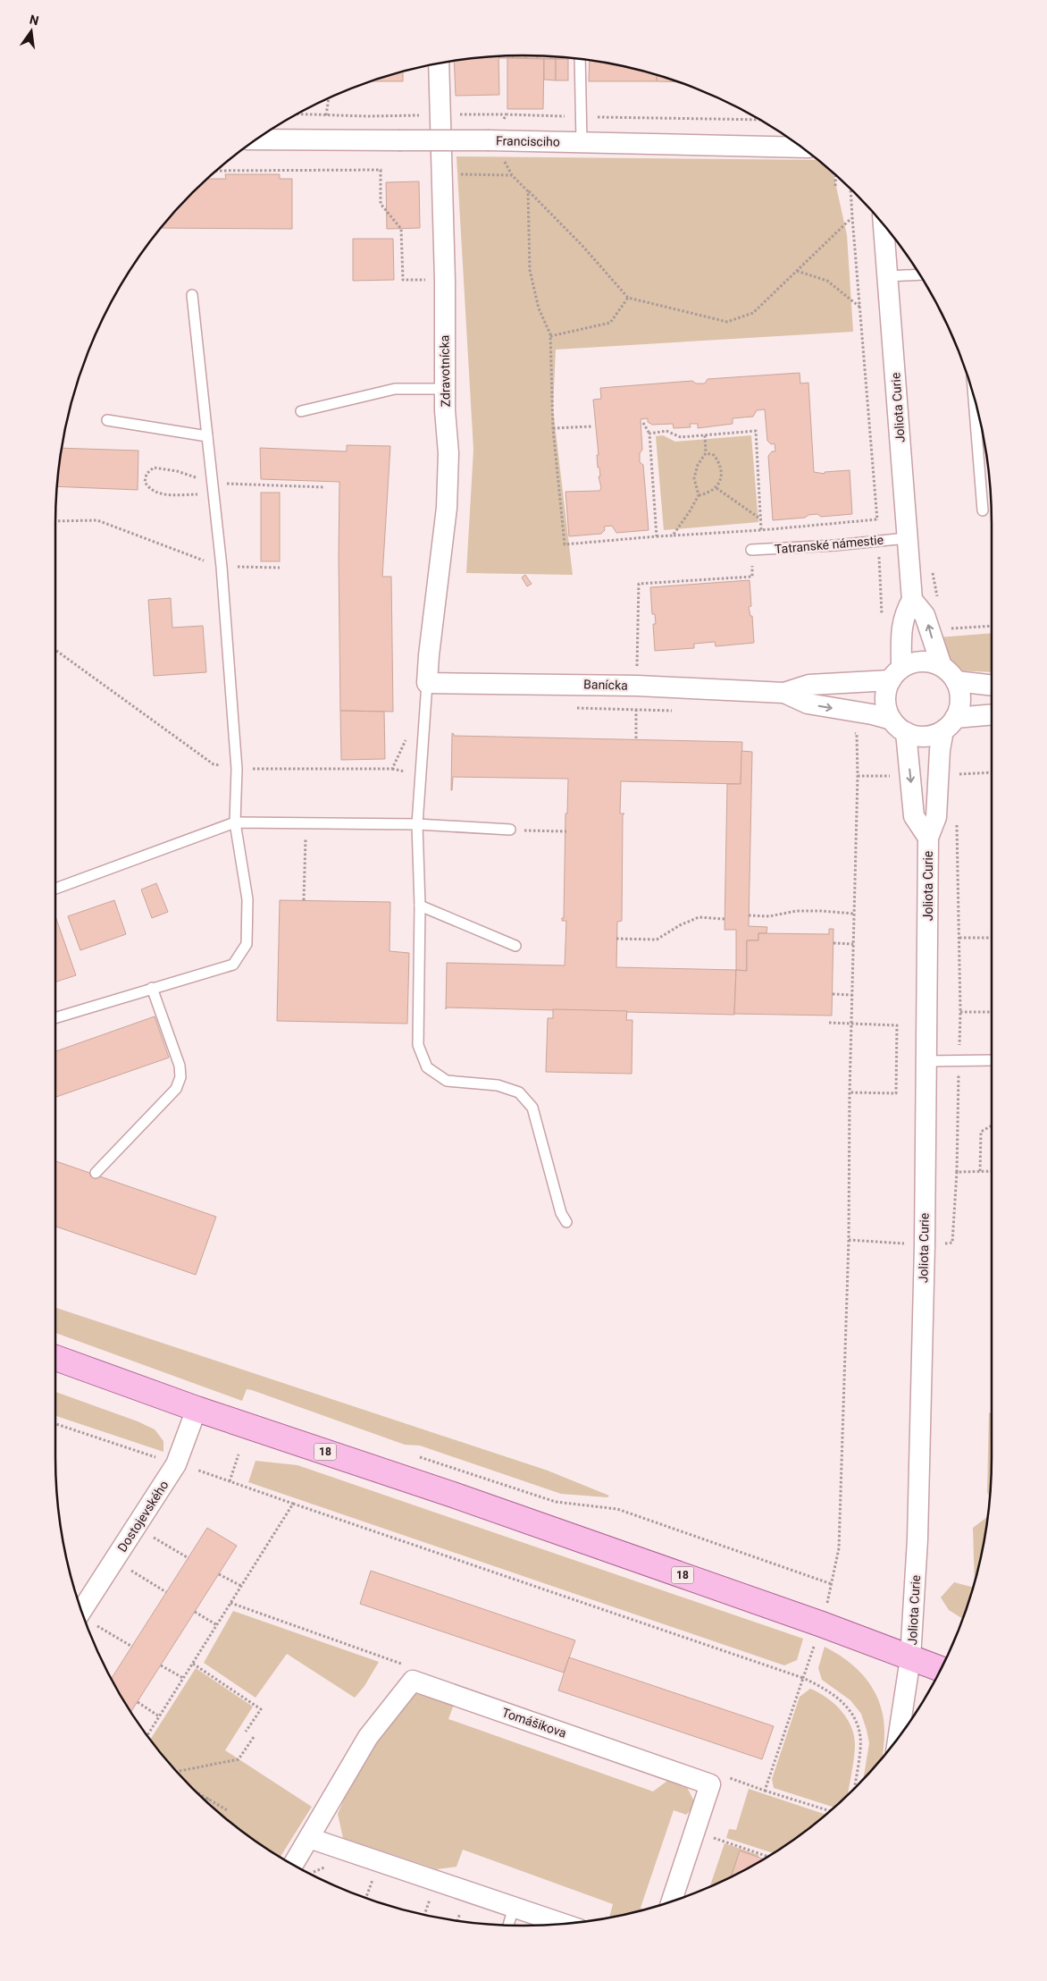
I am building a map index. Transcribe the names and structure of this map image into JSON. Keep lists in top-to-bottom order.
{
  "streets": {
    "main road": ["18"],
    "street": [
      "Francisciho",
      "Zdravotnícka",
      "Joliota Curie",
      "Banícka",
      "Dostojevského",
      "Tomášikova"
    ],
    "lane": ["Tatranské námestie"]
  },
  "crossings": [
    ["Zdravotnícka", "Banícka"],
    ["Joliota Curie", "Tatranské námestie"],
    ["Joliota Curie", "Banícka"],
    ["Joliota Curie", "18"],
    ["18", "Dostojevského"]
  ],
  "north": "top"
}
